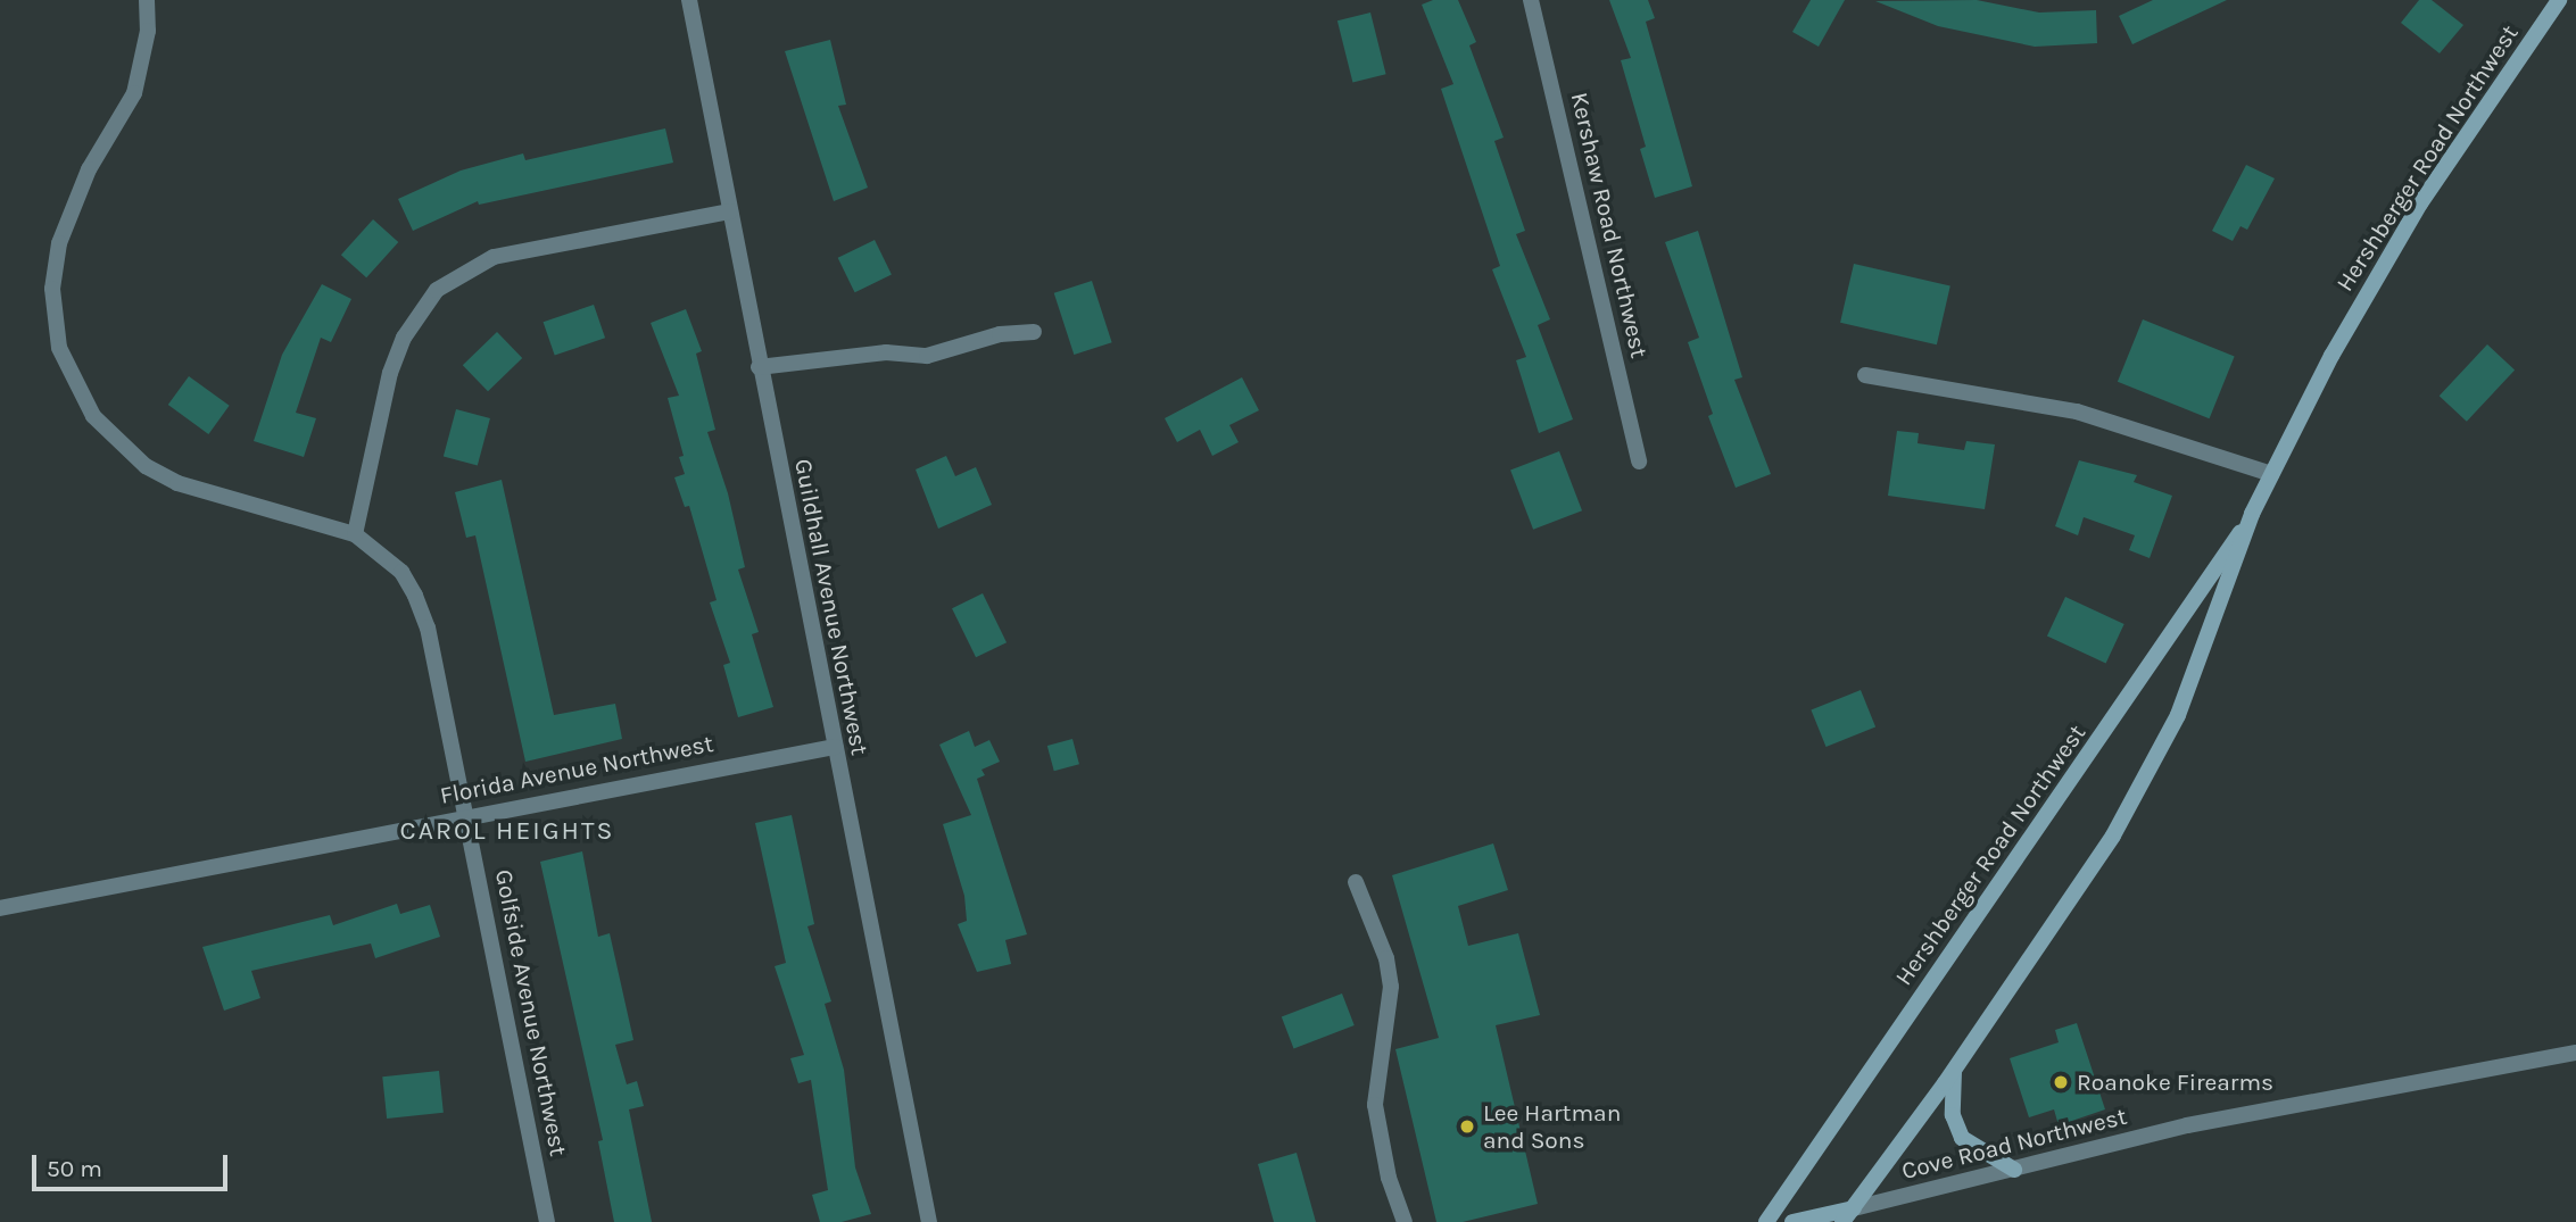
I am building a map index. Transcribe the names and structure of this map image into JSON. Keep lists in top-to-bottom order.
{
  "streets": {
    "main road": ["Hershberger Road Northwest", "Cove Road Northwest"],
    "street": [
      "Kershaw Road Northwest",
      "Guildhall Avenue Northwest",
      "Florida Avenue Northwest",
      "Golfside Avenue Northwest"
    ]
  },
  "crossings": [
    ["Hershberger Road Northwest", "Cove Road Northwest"],
    ["Guildhall Avenue Northwest", "Florida Avenue Northwest"],
    ["Florida Avenue Northwest", "Golfside Avenue Northwest"]
  ],
  "districts": ["CAROL HEIGHTS"],
  "places": ["Roanoke Firearms", "Lee Hartman and Sons"],
  "scale_bar": "50 m"
}
